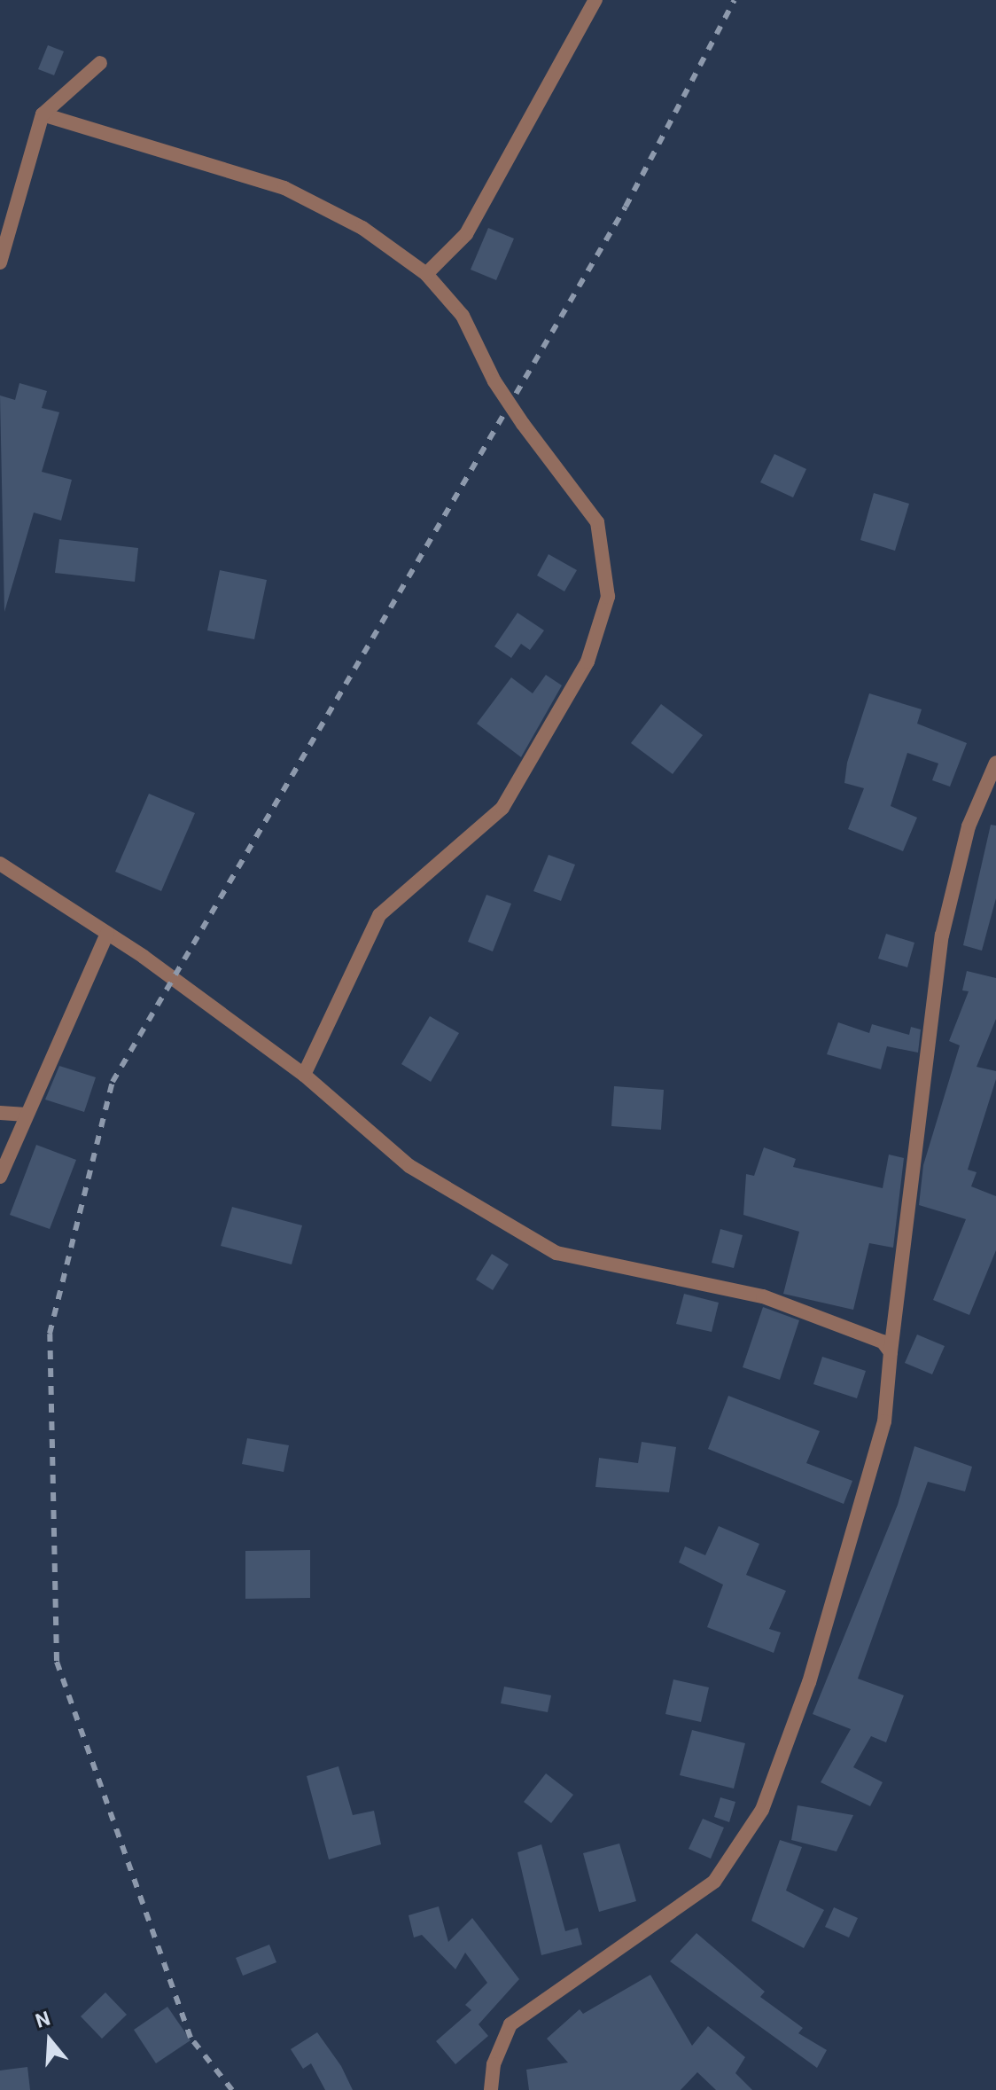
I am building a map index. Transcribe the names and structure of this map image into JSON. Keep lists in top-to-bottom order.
{
  "north": "top"
}
